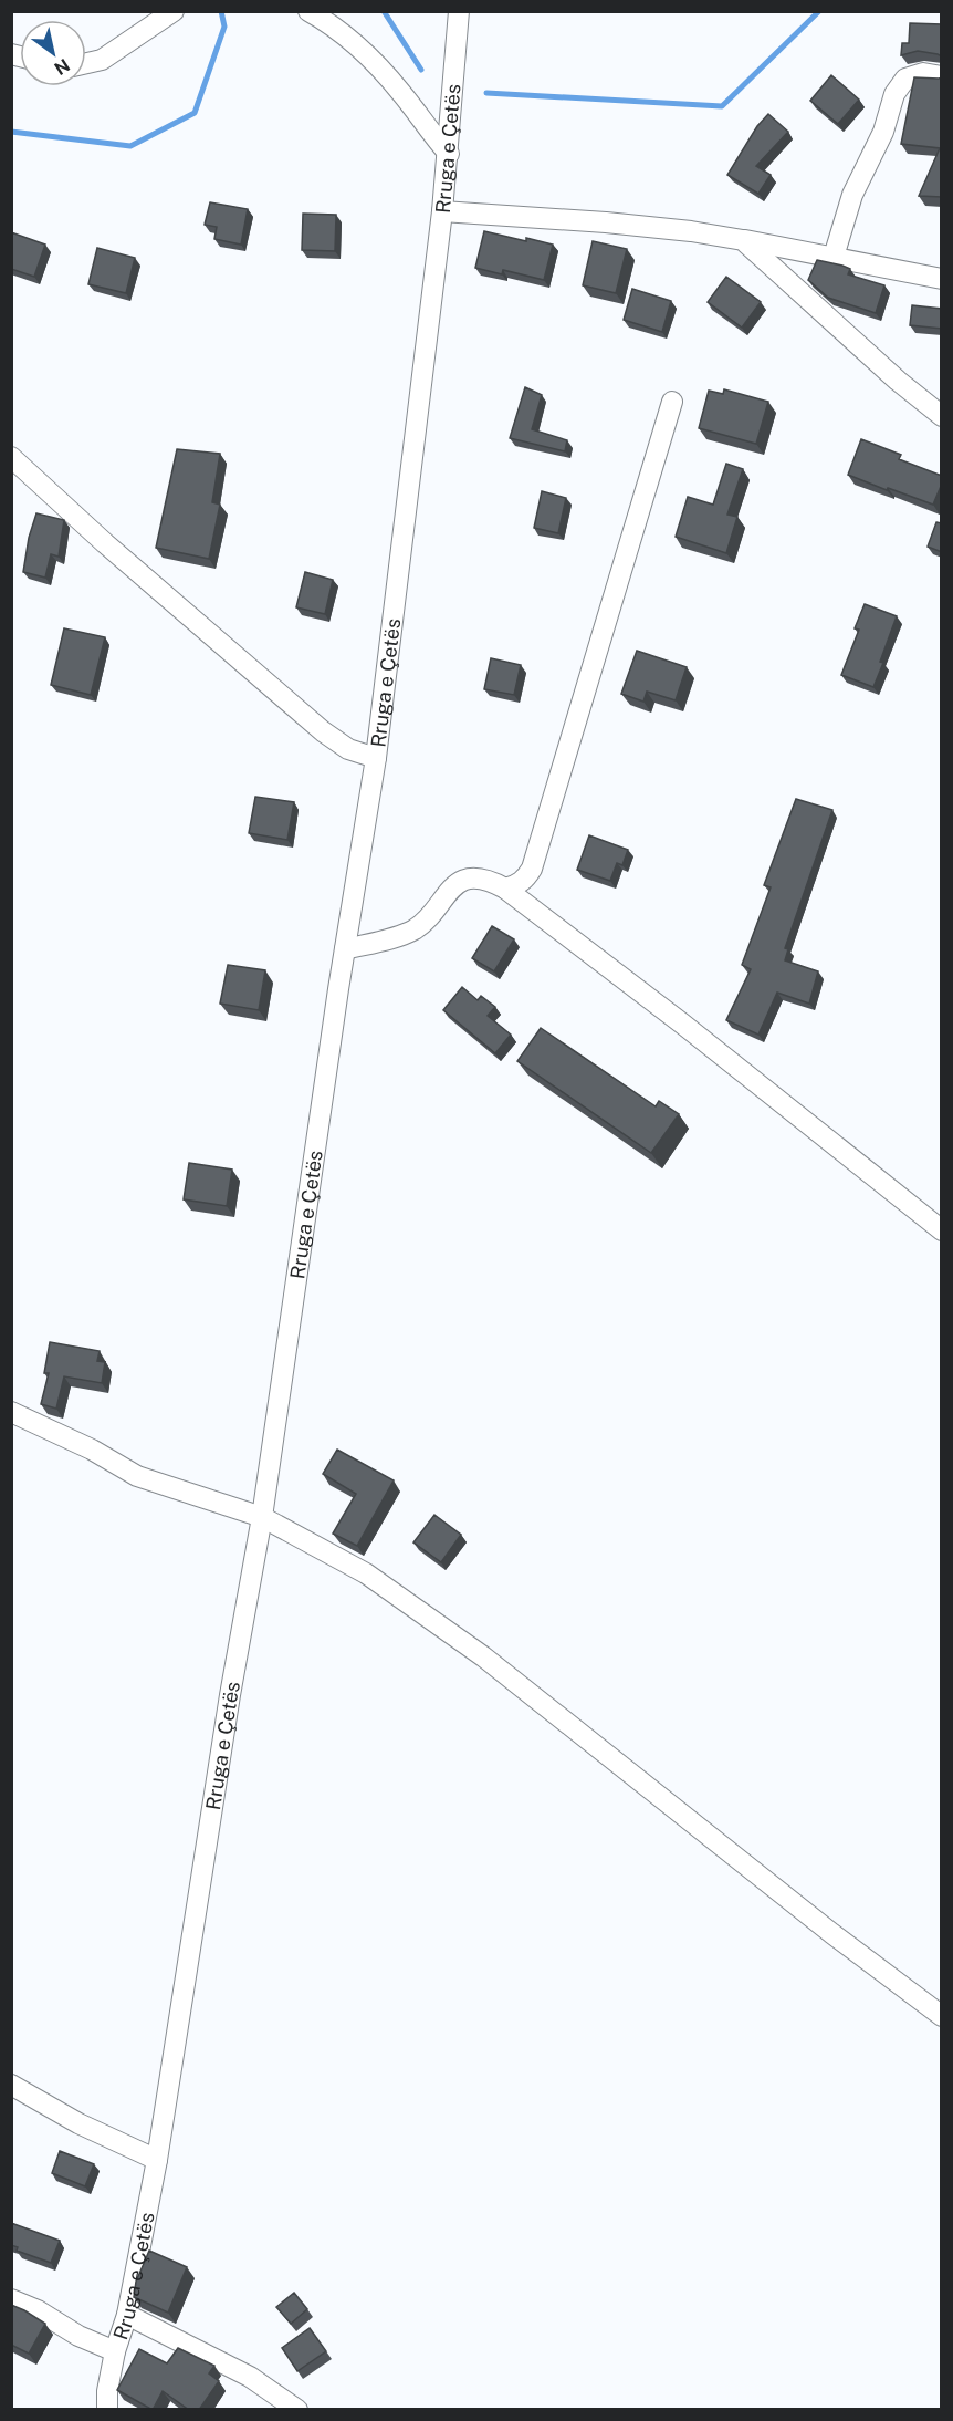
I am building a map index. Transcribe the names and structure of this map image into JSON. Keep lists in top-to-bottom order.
{
  "streets": {
    "street": ["Rruga e Çetës"]
  },
  "north": "bottom right"
}
